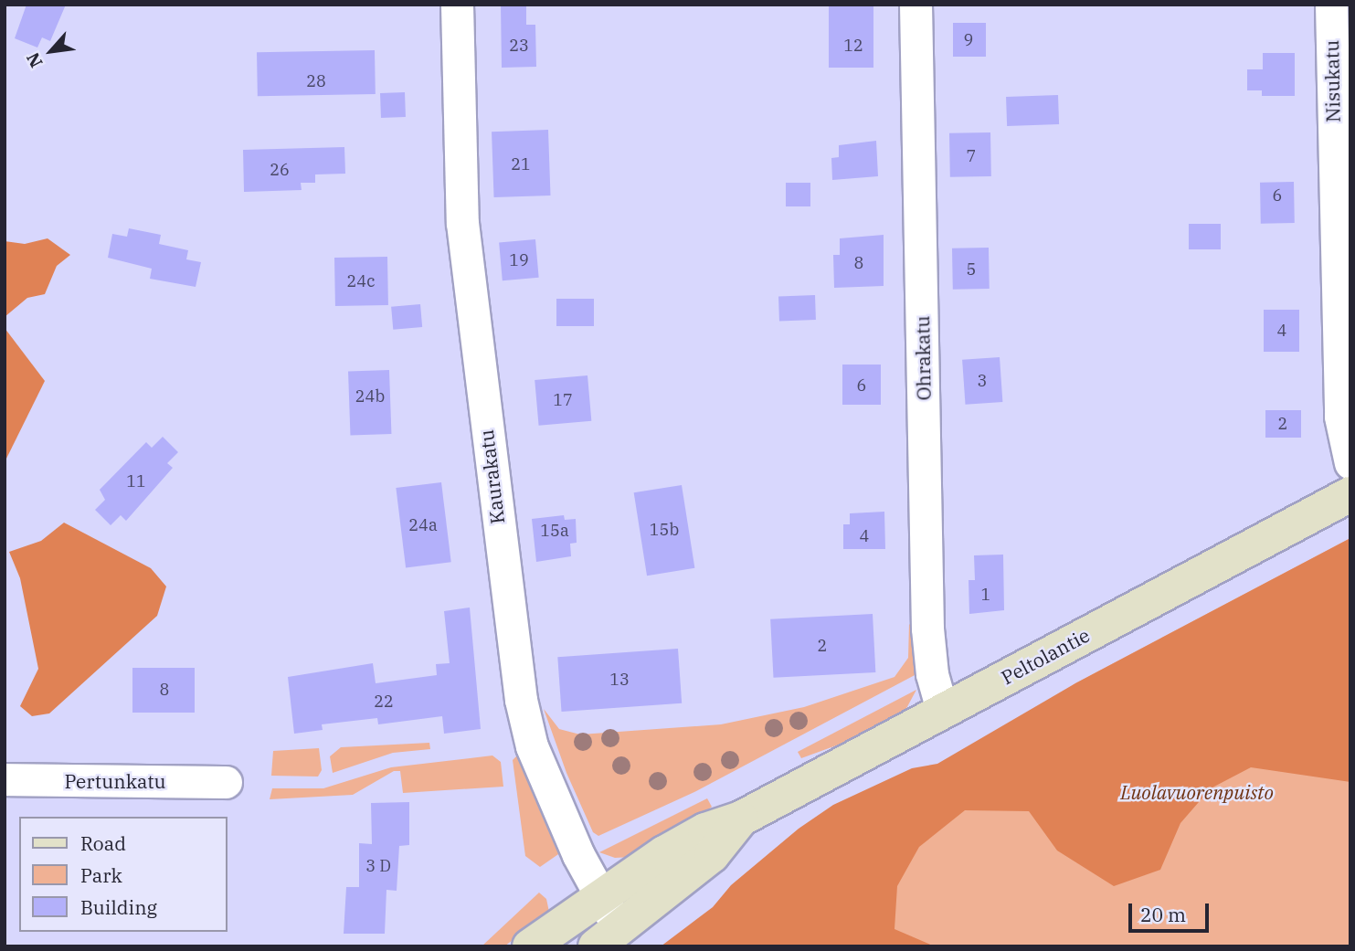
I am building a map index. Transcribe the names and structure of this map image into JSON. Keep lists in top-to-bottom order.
{
  "streets": {
    "street": [
      "Nisukatu",
      "Ohrakatu",
      "Kaurakatu",
      "Peltolantie",
      "Pertunkatu"
    ]
  },
  "crossings": [
    ["Ohrakatu", "Peltolantie"],
    ["Kaurakatu", "Peltolantie"]
  ],
  "parks": ["Luolavuorenpuisto"],
  "house_numbers": [
    "9",
    "23",
    "12",
    "28",
    "7",
    "21",
    "26",
    "6",
    "19",
    "8",
    "5",
    "24c",
    "4",
    "3",
    "6",
    "24b",
    "17",
    "2",
    "11",
    "24a",
    "15b",
    "15a",
    "4",
    "1",
    "2",
    "13",
    "8",
    "22",
    "3 D"
  ],
  "legend": ["Road", "Park", "Building"],
  "scale_bar": "20 m",
  "north": "bottom left"
}
